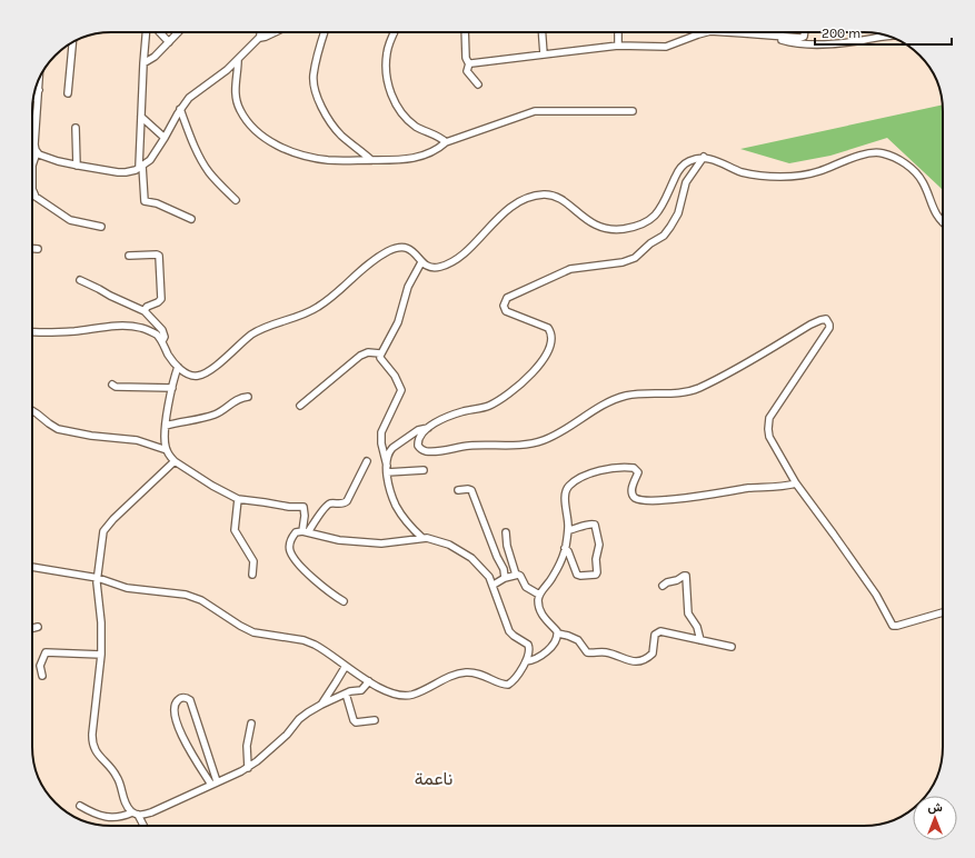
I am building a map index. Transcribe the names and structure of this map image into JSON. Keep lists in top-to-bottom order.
{
  "districts": ["ناعمة"],
  "scale_bar": "200 m",
  "north": "top"
}
